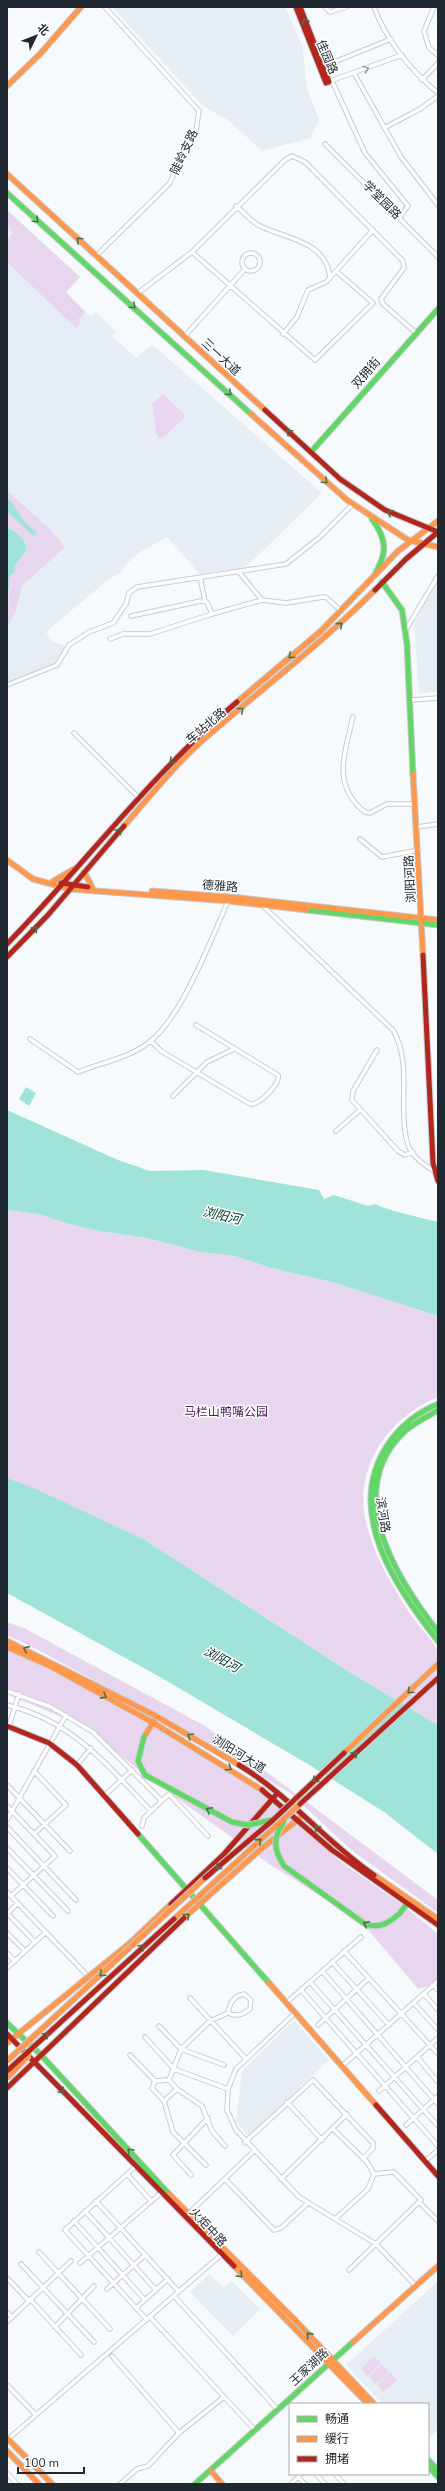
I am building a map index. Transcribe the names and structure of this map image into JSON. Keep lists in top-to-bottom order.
{
  "streets": {
    "main road": [
      "佳园路",
      "三一大道",
      "双拥街",
      "车站北路",
      "浏阳河路",
      "德雅路",
      "滨河路",
      "浏阳河大道",
      "火炬中路",
      "王家湖路"
    ],
    "street": ["陡岭支路", "学堂园路"]
  },
  "crossings": [
    ["陡岭支路", "三一大道"],
    ["三一大道", "双拥街"],
    ["三一大道", "车站北路"],
    ["车站北路", "浏阳河路"],
    ["车站北路", "德雅路"],
    ["浏阳河路", "德雅路"],
    ["火炬中路", "王家湖路"]
  ],
  "water": ["浏阳河"],
  "parks": ["马栏山鸭嘴公园"],
  "legend": ["畅通", "缓行", "拥堵"],
  "scale_bar": "100 m",
  "north": "top right"
}
